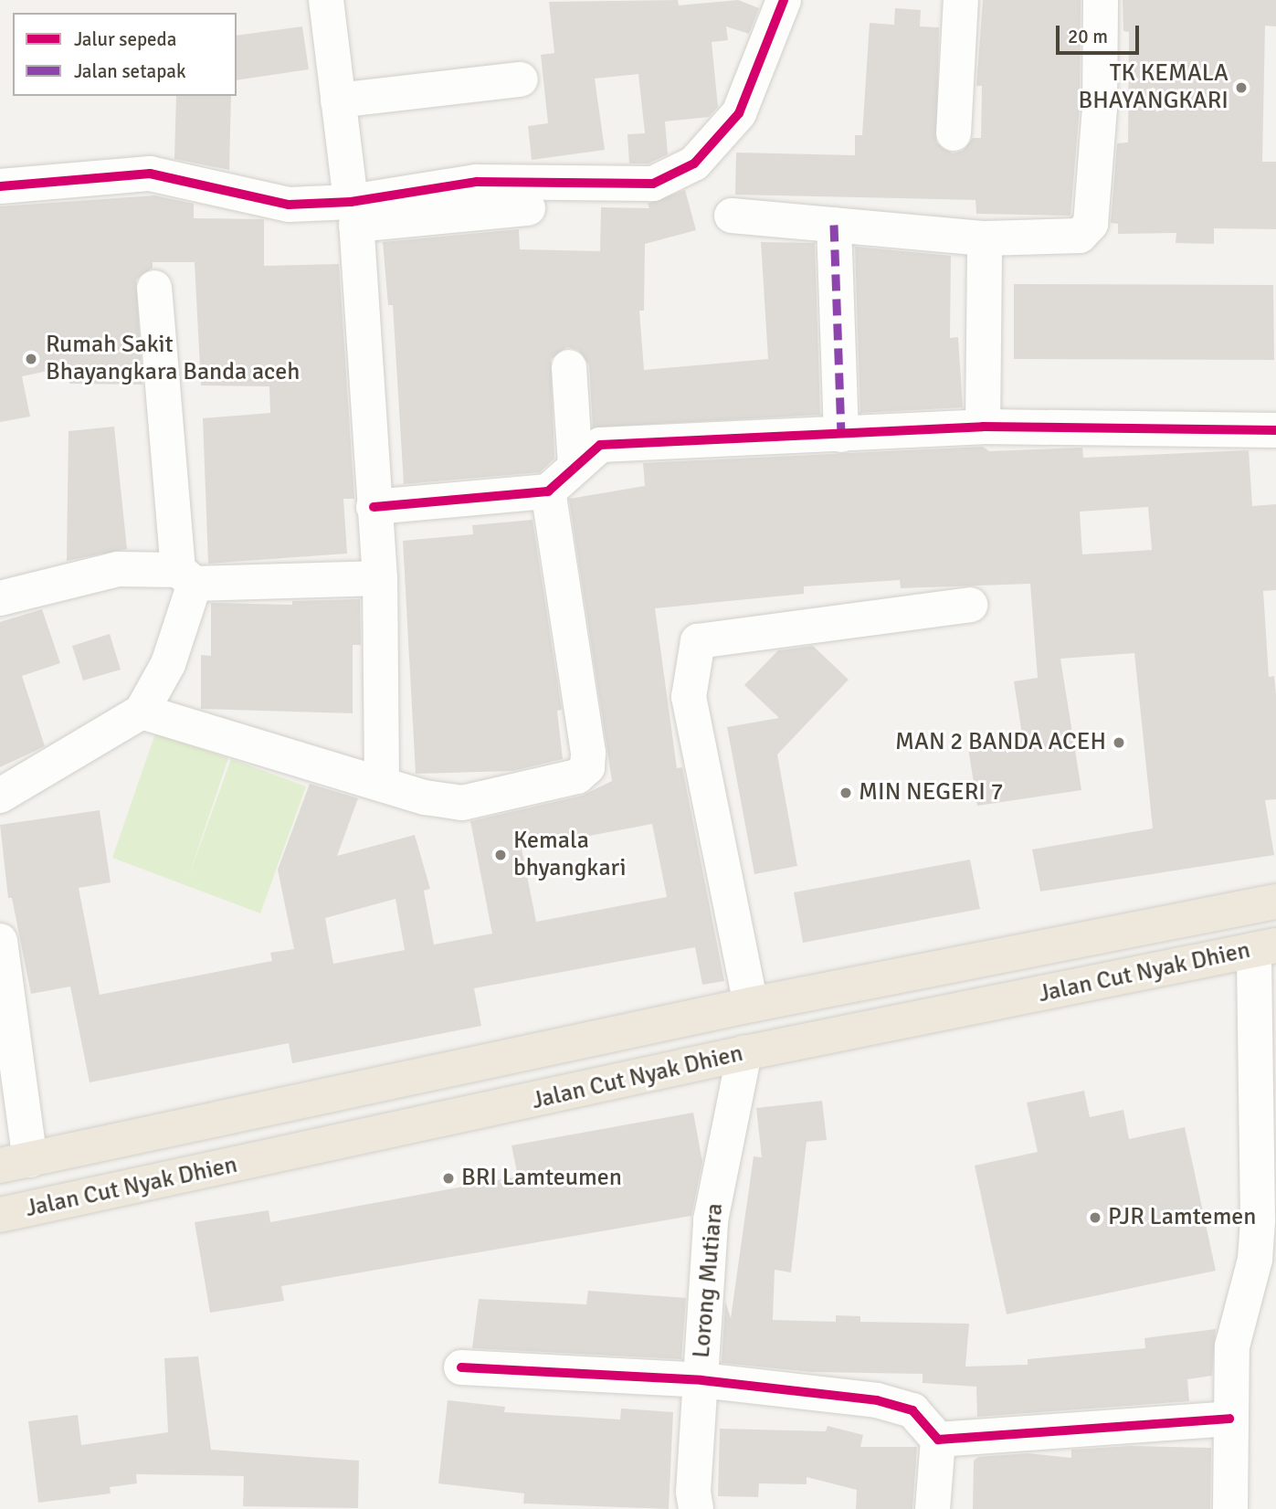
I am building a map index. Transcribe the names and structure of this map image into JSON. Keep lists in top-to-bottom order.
{
  "streets": {
    "highway": ["Jalan Cut Nyak Dhien"],
    "street": ["Lorong Mutiara"]
  },
  "crossings": [
    ["Jalan Cut Nyak Dhien", "Lorong Mutiara"]
  ],
  "places": [
    "TK KEMALA BHAYANGKARI",
    "Rumah Sakit Bhayangkara Banda aceh",
    "MAN 2 BANDA ACEH",
    "MIN NEGERI 7",
    "Kemala bhyangkari",
    "BRI Lamteumen",
    "PJR Lamtemen"
  ],
  "legend": ["Jalur sepeda", "Jalan setapak"],
  "scale_bar": "20 m"
}
